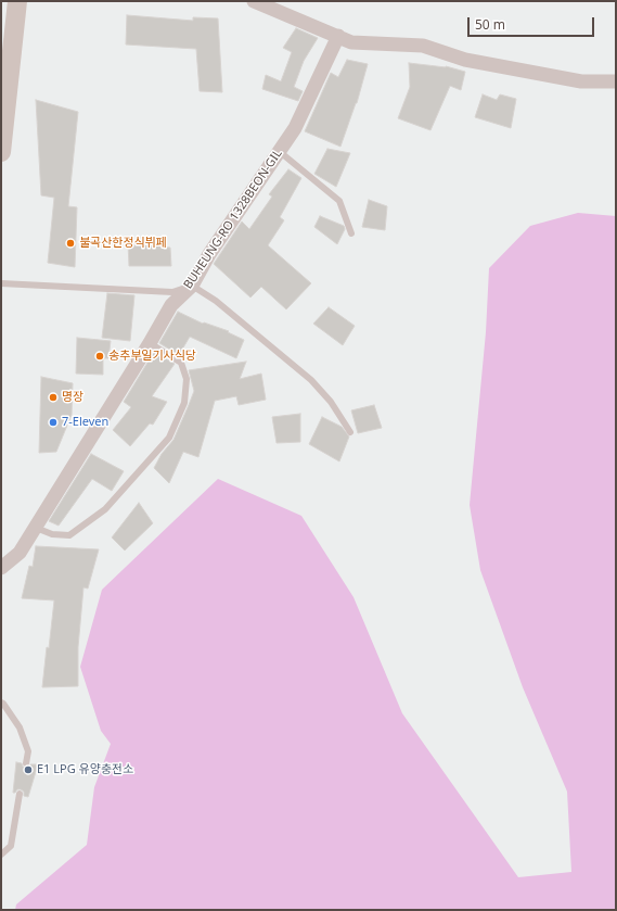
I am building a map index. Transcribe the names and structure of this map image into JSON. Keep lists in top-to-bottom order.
{
  "streets": {
    "street": ["BUHEUNG-RO 1328BEON-GIL"]
  },
  "places": [
    "불곡산한정식뷔페",
    "송추부일기사식당",
    "명장",
    "7-Eleven",
    "E1 LPG 유양충전소"
  ],
  "scale_bar": "50 m"
}
